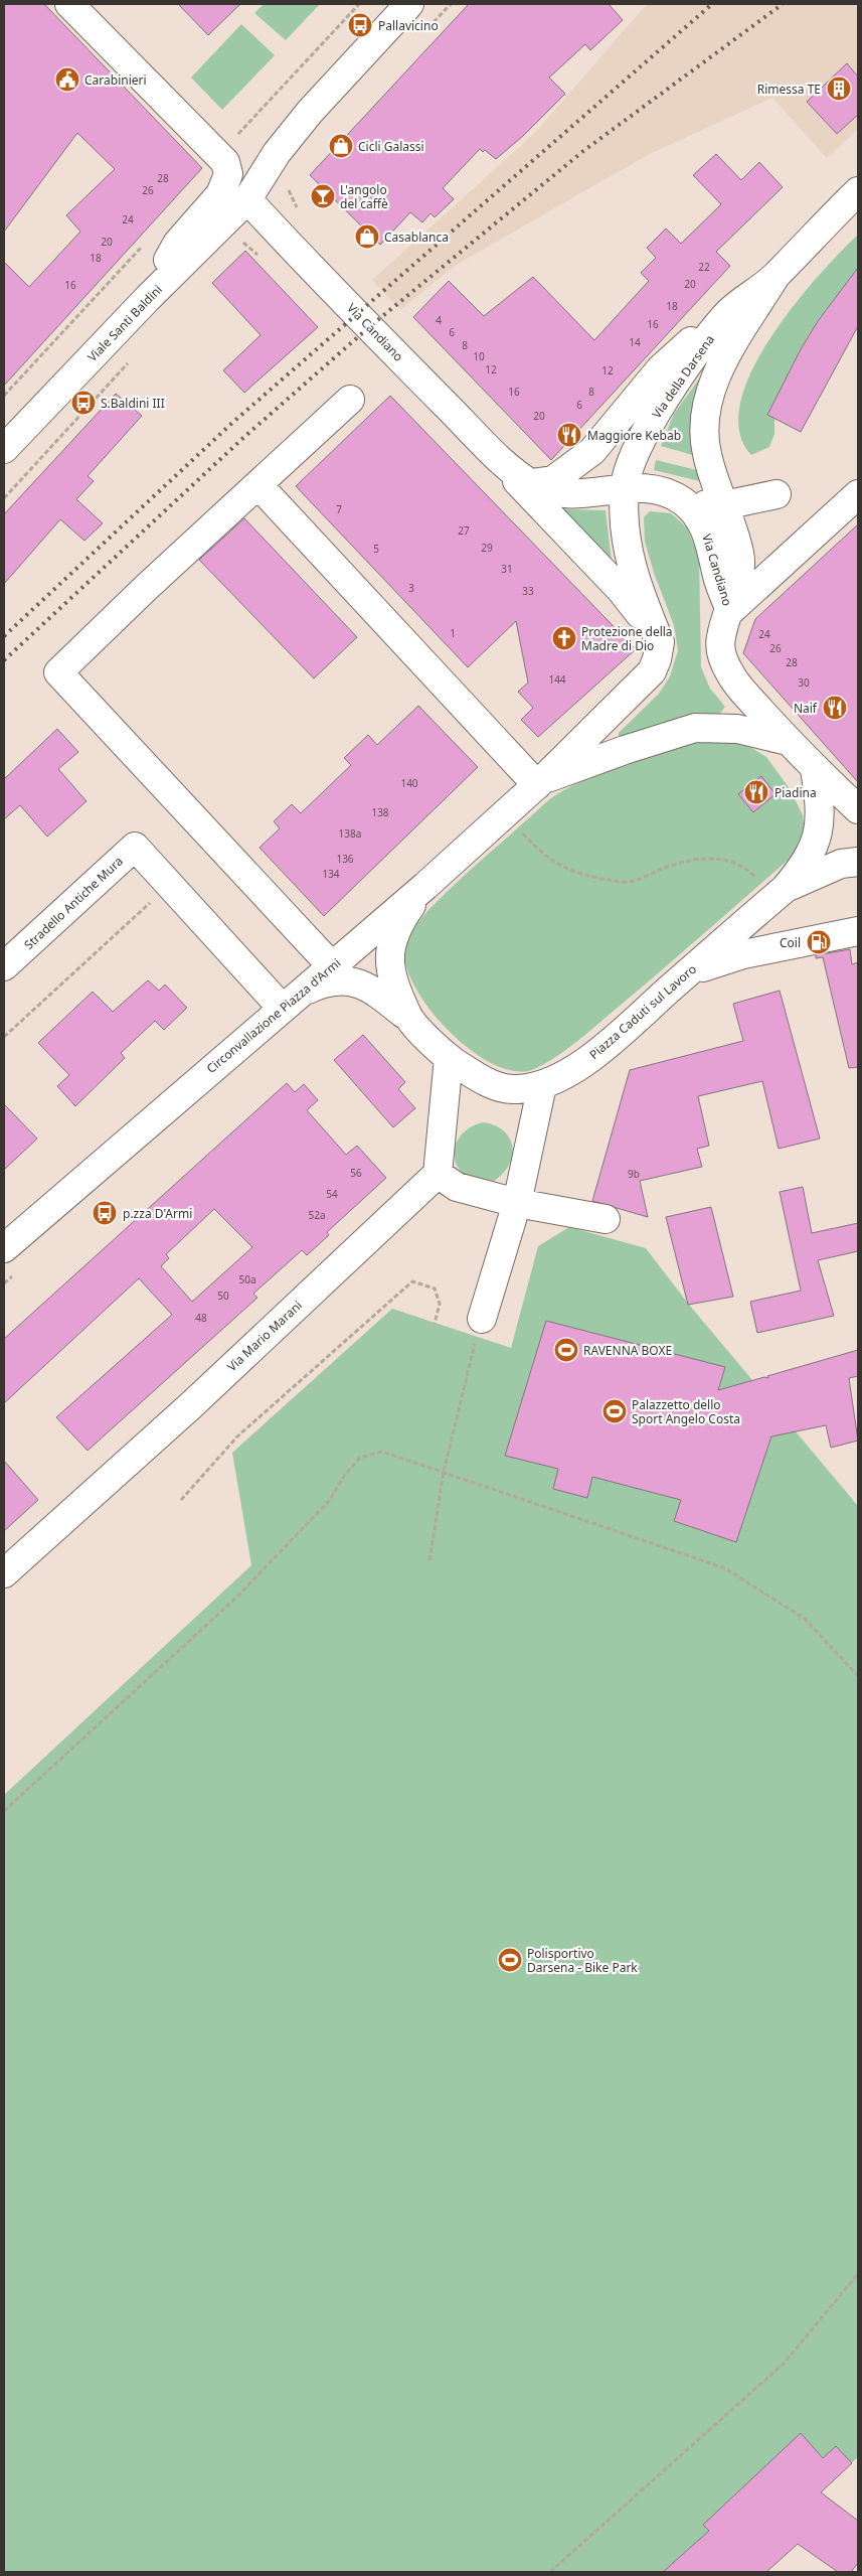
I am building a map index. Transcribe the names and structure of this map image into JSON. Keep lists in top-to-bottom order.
{
  "streets": {
    "street": [
      "Viale Santi Baldini",
      "Via Candiano",
      "Via della Darsena",
      "Stradello Antiche Mura",
      "Piazza Caduti sul Lavoro",
      "Circonvallazione Piazza d'Armi",
      "Via Mario Marani"
    ]
  },
  "crossings": [
    ["Viale Santi Baldini", "Via Candiano"],
    ["Via Candiano", "Via della Darsena"],
    ["Via Candiano", "Piazza Caduti sul Lavoro"],
    ["Via Candiano", "Circonvallazione Piazza d'Armi"],
    ["Via della Darsena", "Circonvallazione Piazza d'Armi"],
    ["Piazza Caduti sul Lavoro", "Circonvallazione Piazza d'Armi"]
  ],
  "places": {
    "bus stop": ["Pallavicino", "S.Baldini III", "p.zza D'Armi"],
    "public building": ["Carabinieri"],
    "building": ["Rimessa TE"],
    "shop": ["Cicli Galassi", "Casablanca"],
    "bar": ["L'angolo del caffè"],
    "restaurant": ["Maggiore Kebab", "Naif", "Piadina"],
    "church": ["Protezione della Madre di Dio"],
    "fuel station": ["Coil"],
    "sports": ["RAVENNA BOXE", "Palazzetto dello Sport Angelo Costa", "Polisportivo Darsena - Bike Park"]
  },
  "house_numbers": [
    "28",
    "26",
    "24",
    "20",
    "18",
    "22",
    "20",
    "16",
    "18",
    "4",
    "16",
    "6",
    "14",
    "8",
    "10",
    "12",
    "12",
    "16",
    "8",
    "6",
    "20",
    "7",
    "27",
    "29",
    "5",
    "31",
    "3",
    "33",
    "1",
    "24",
    "26",
    "28",
    "144",
    "30",
    "140",
    "138",
    "138a",
    "136",
    "134",
    "56",
    "9b",
    "54",
    "52a",
    "50a",
    "50",
    "48"
  ]
}
